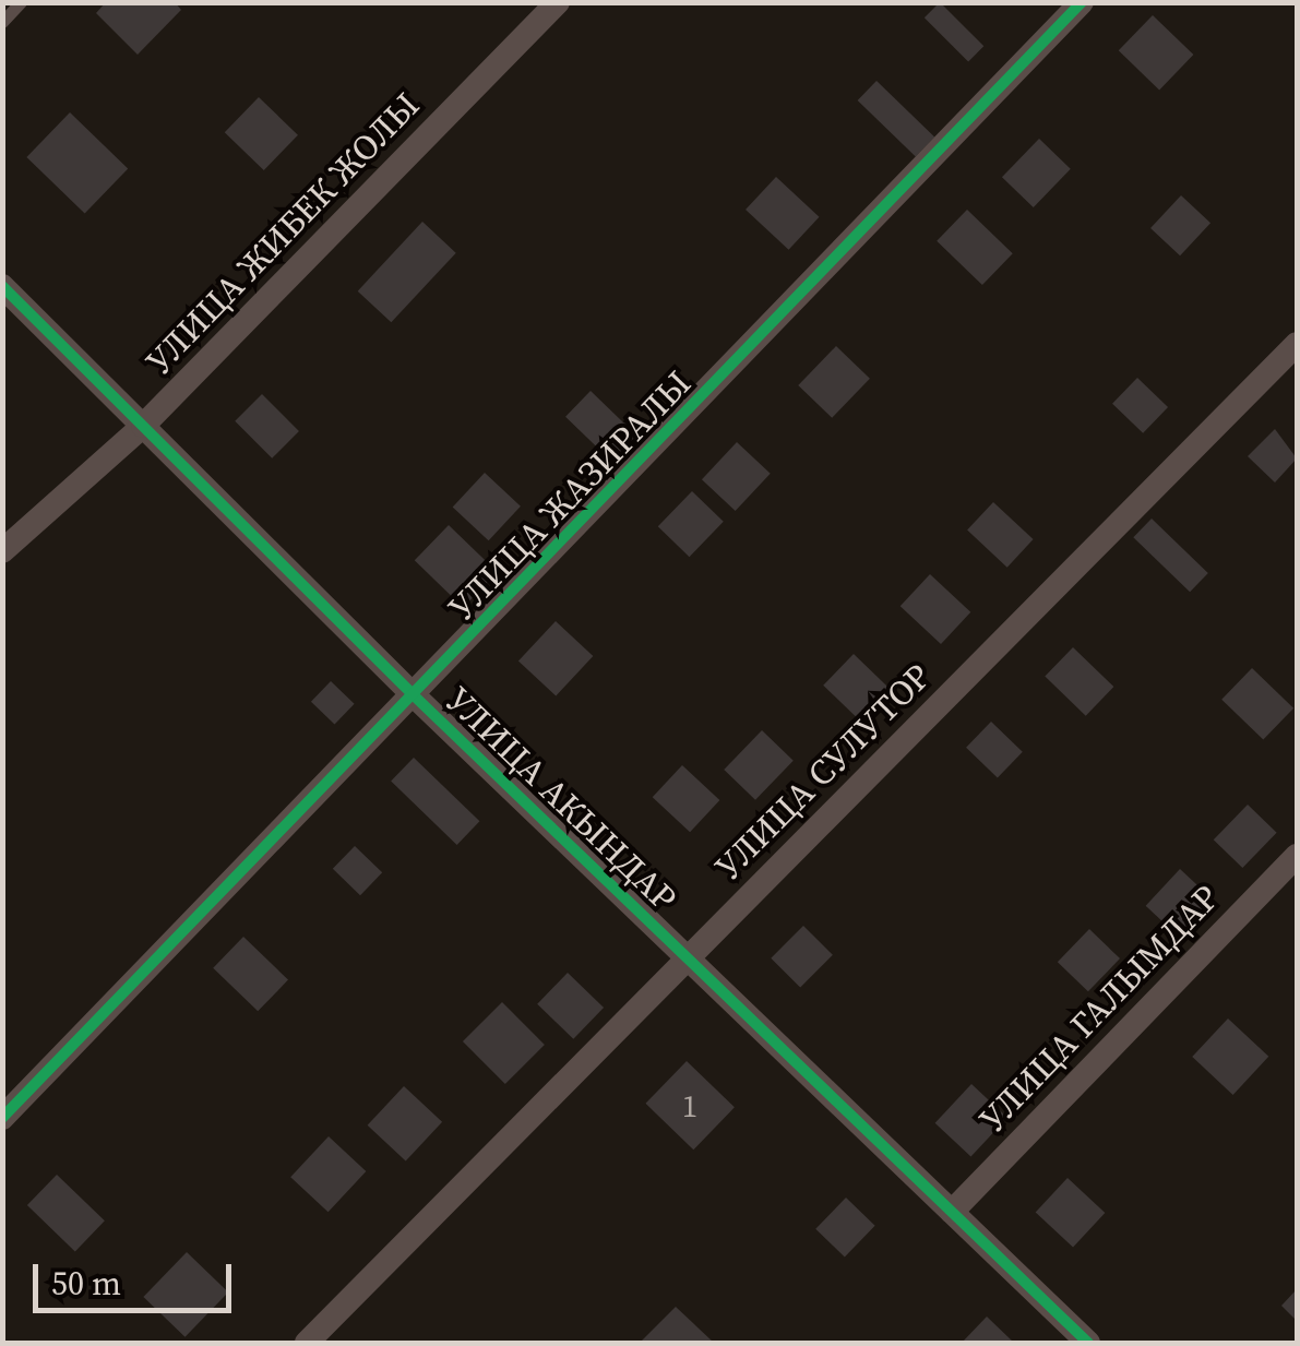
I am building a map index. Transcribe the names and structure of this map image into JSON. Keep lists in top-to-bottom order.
{
  "streets": {
    "street": [
      "УЛИЦА ЖИБЕК ЖОЛЫ",
      "УЛИЦА ЖАЗИРАЛЫ",
      "УЛИЦА СУЛУТОР",
      "УЛИЦА АКЫНДАР",
      "УЛИЦА ГАЛЫМДАР"
    ]
  },
  "crossings": [
    ["УЛИЦА ЖИБЕК ЖОЛЫ", "УЛИЦА АКЫНДАР"],
    ["УЛИЦА ЖАЗИРАЛЫ", "УЛИЦА АКЫНДАР"],
    ["УЛИЦА СУЛУТОР", "УЛИЦА АКЫНДАР"],
    ["УЛИЦА АКЫНДАР", "УЛИЦА ГАЛЫМДАР"]
  ],
  "house_numbers": ["1"],
  "scale_bar": "50 m"
}
